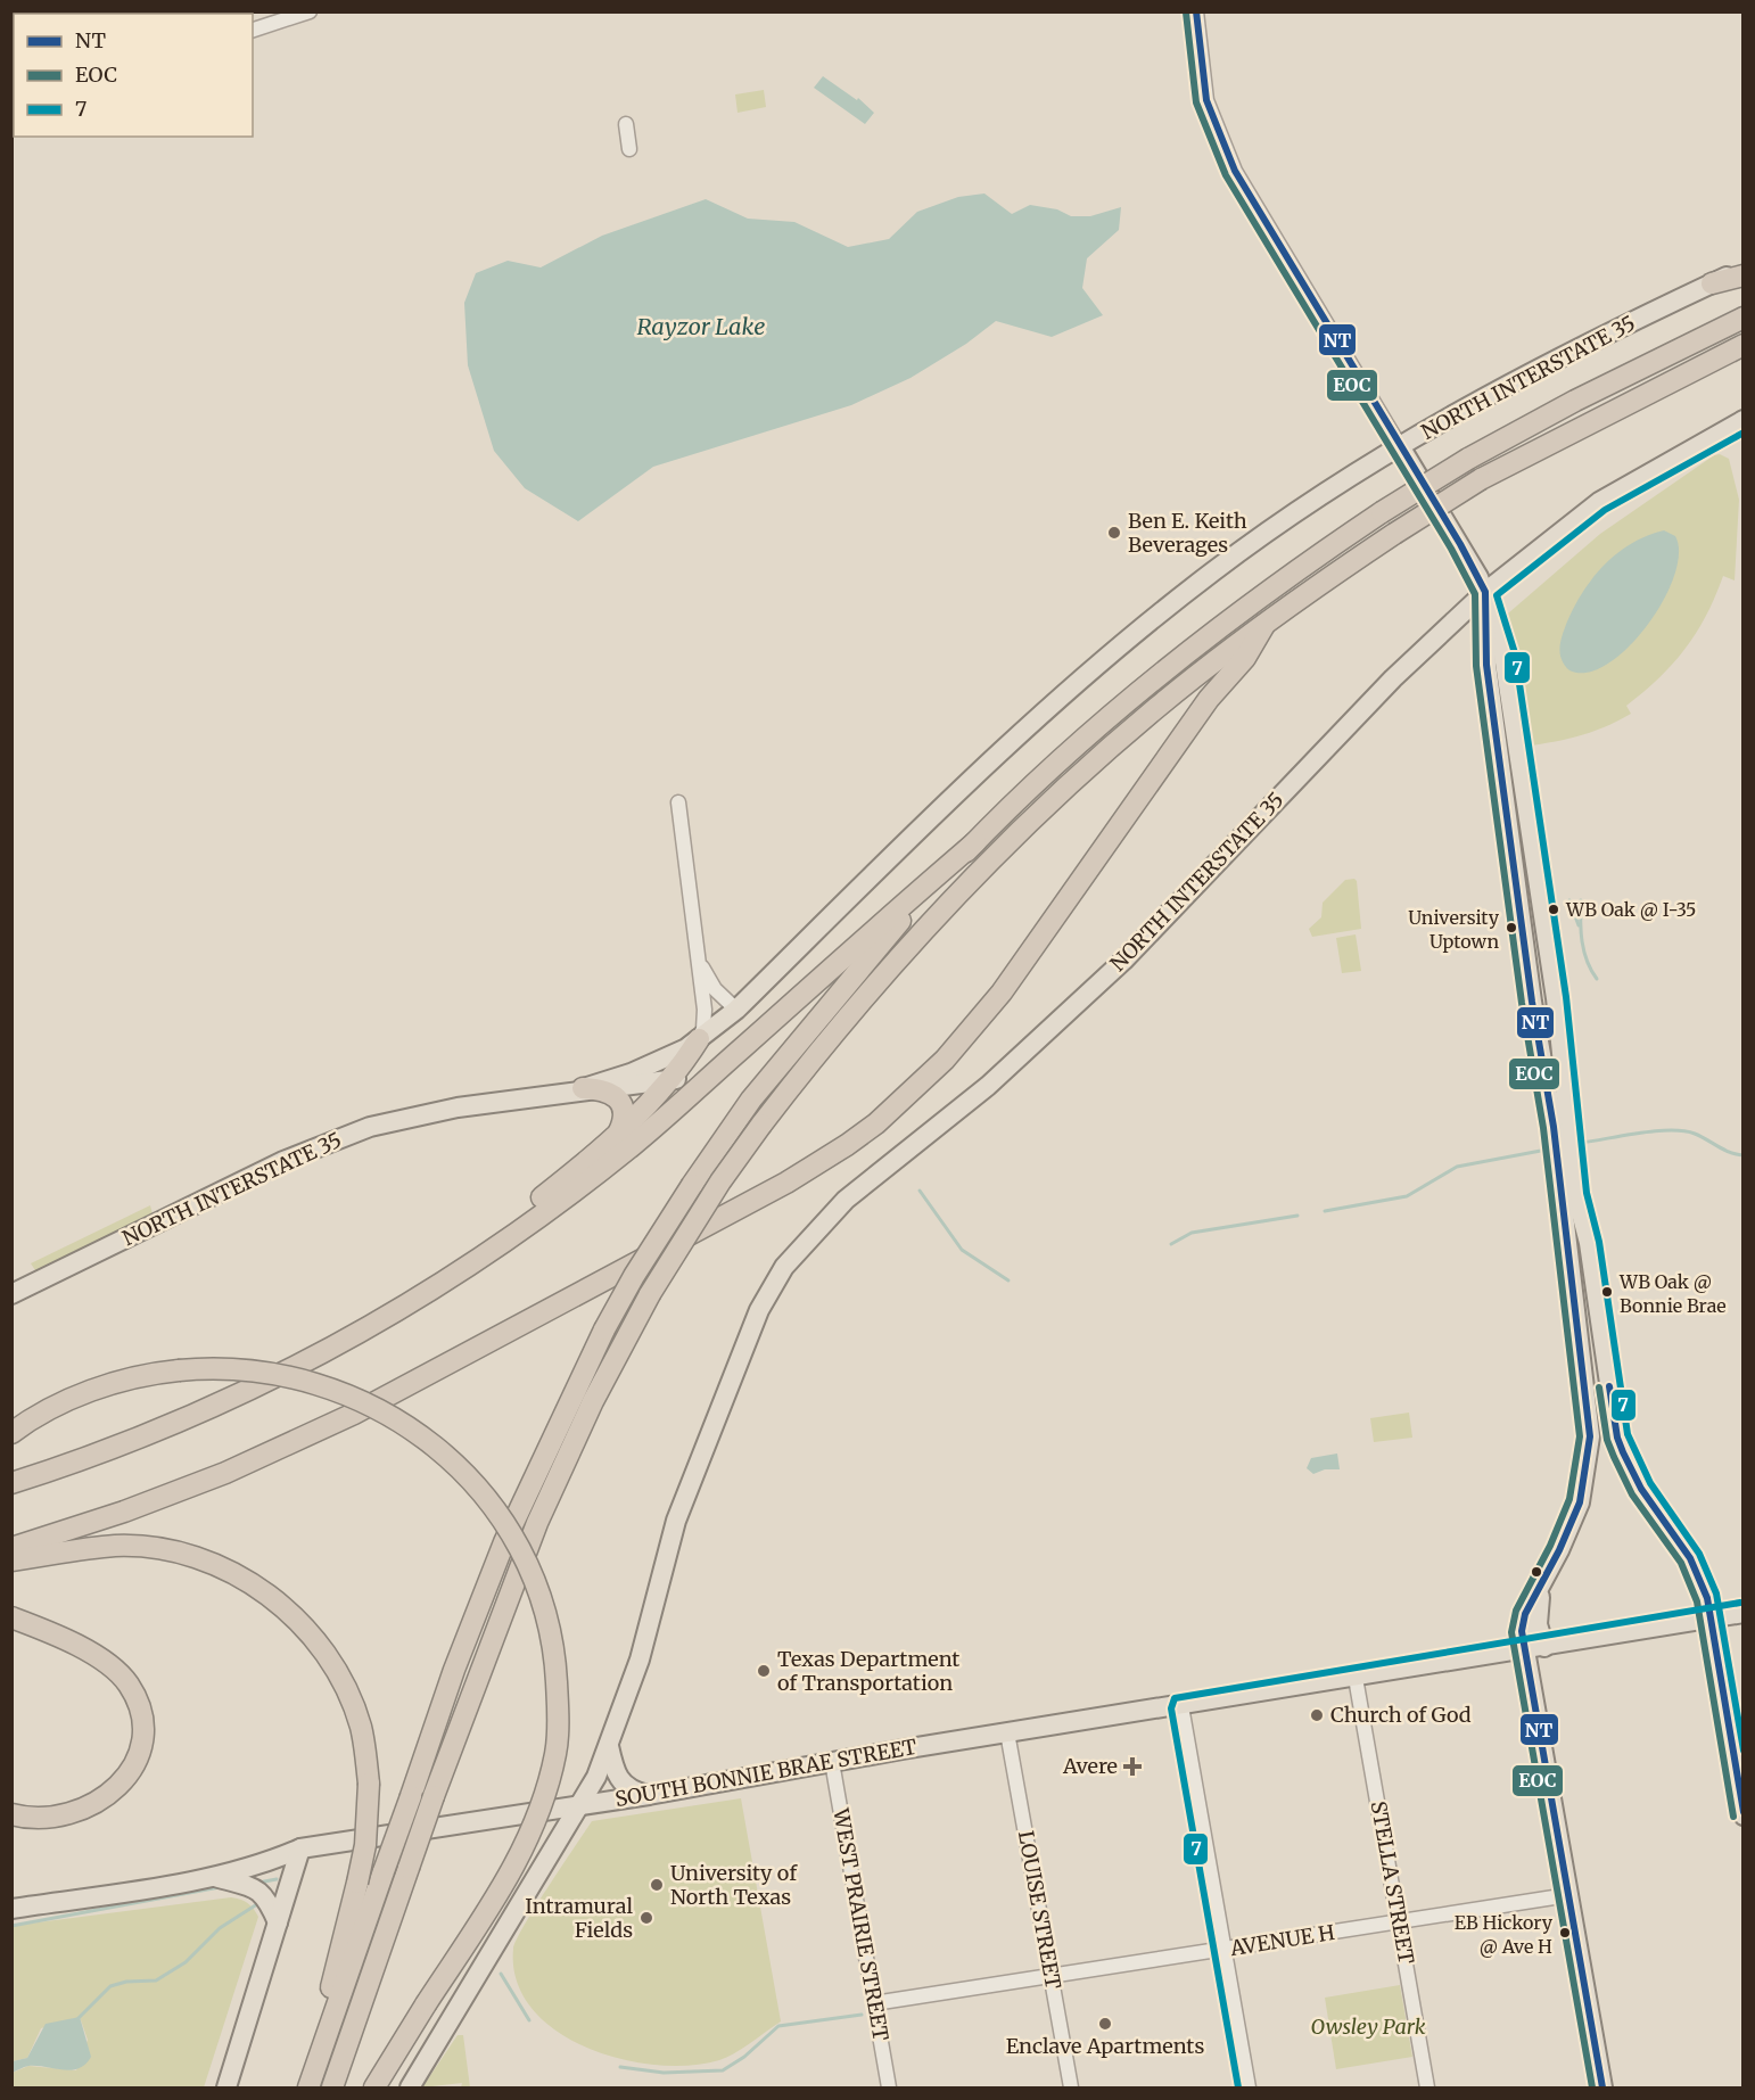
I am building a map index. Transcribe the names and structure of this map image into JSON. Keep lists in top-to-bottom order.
{
  "streets": {
    "main road": ["NORTH INTERSTATE 35", "SOUTH BONNIE BRAE STREET"],
    "street": [
      "STELLA STREET",
      "LOUISE STREET",
      "WEST PRAIRIE STREET",
      "AVENUE H"
    ]
  },
  "crossings": [
    ["NORTH INTERSTATE 35", "SOUTH BONNIE BRAE STREET"],
    ["SOUTH BONNIE BRAE STREET", "STELLA STREET"],
    ["SOUTH BONNIE BRAE STREET", "LOUISE STREET"],
    ["SOUTH BONNIE BRAE STREET", "WEST PRAIRIE STREET"],
    ["STELLA STREET", "AVENUE H"],
    ["LOUISE STREET", "AVENUE H"],
    ["WEST PRAIRIE STREET", "AVENUE H"]
  ],
  "water": ["Rayzor Lake"],
  "parks": ["Owsley Park"],
  "places": {
    "other": [
      "Ben E. Keith Beverages",
      "WB Oak @ I-35",
      "University Uptown",
      "WB Oak @ Bonnie Brae",
      "Texas Department of Transportation",
      "Church of God",
      "University of North Texas",
      "Intramural Fields",
      "EB Hickory @ Ave H",
      "Enclave Apartments"
    ],
    "health": ["Avere"]
  },
  "lines": ["transit line NT", "transit line EOC", "transit line 7"],
  "legend": ["NT", "EOC", "7"]
}
